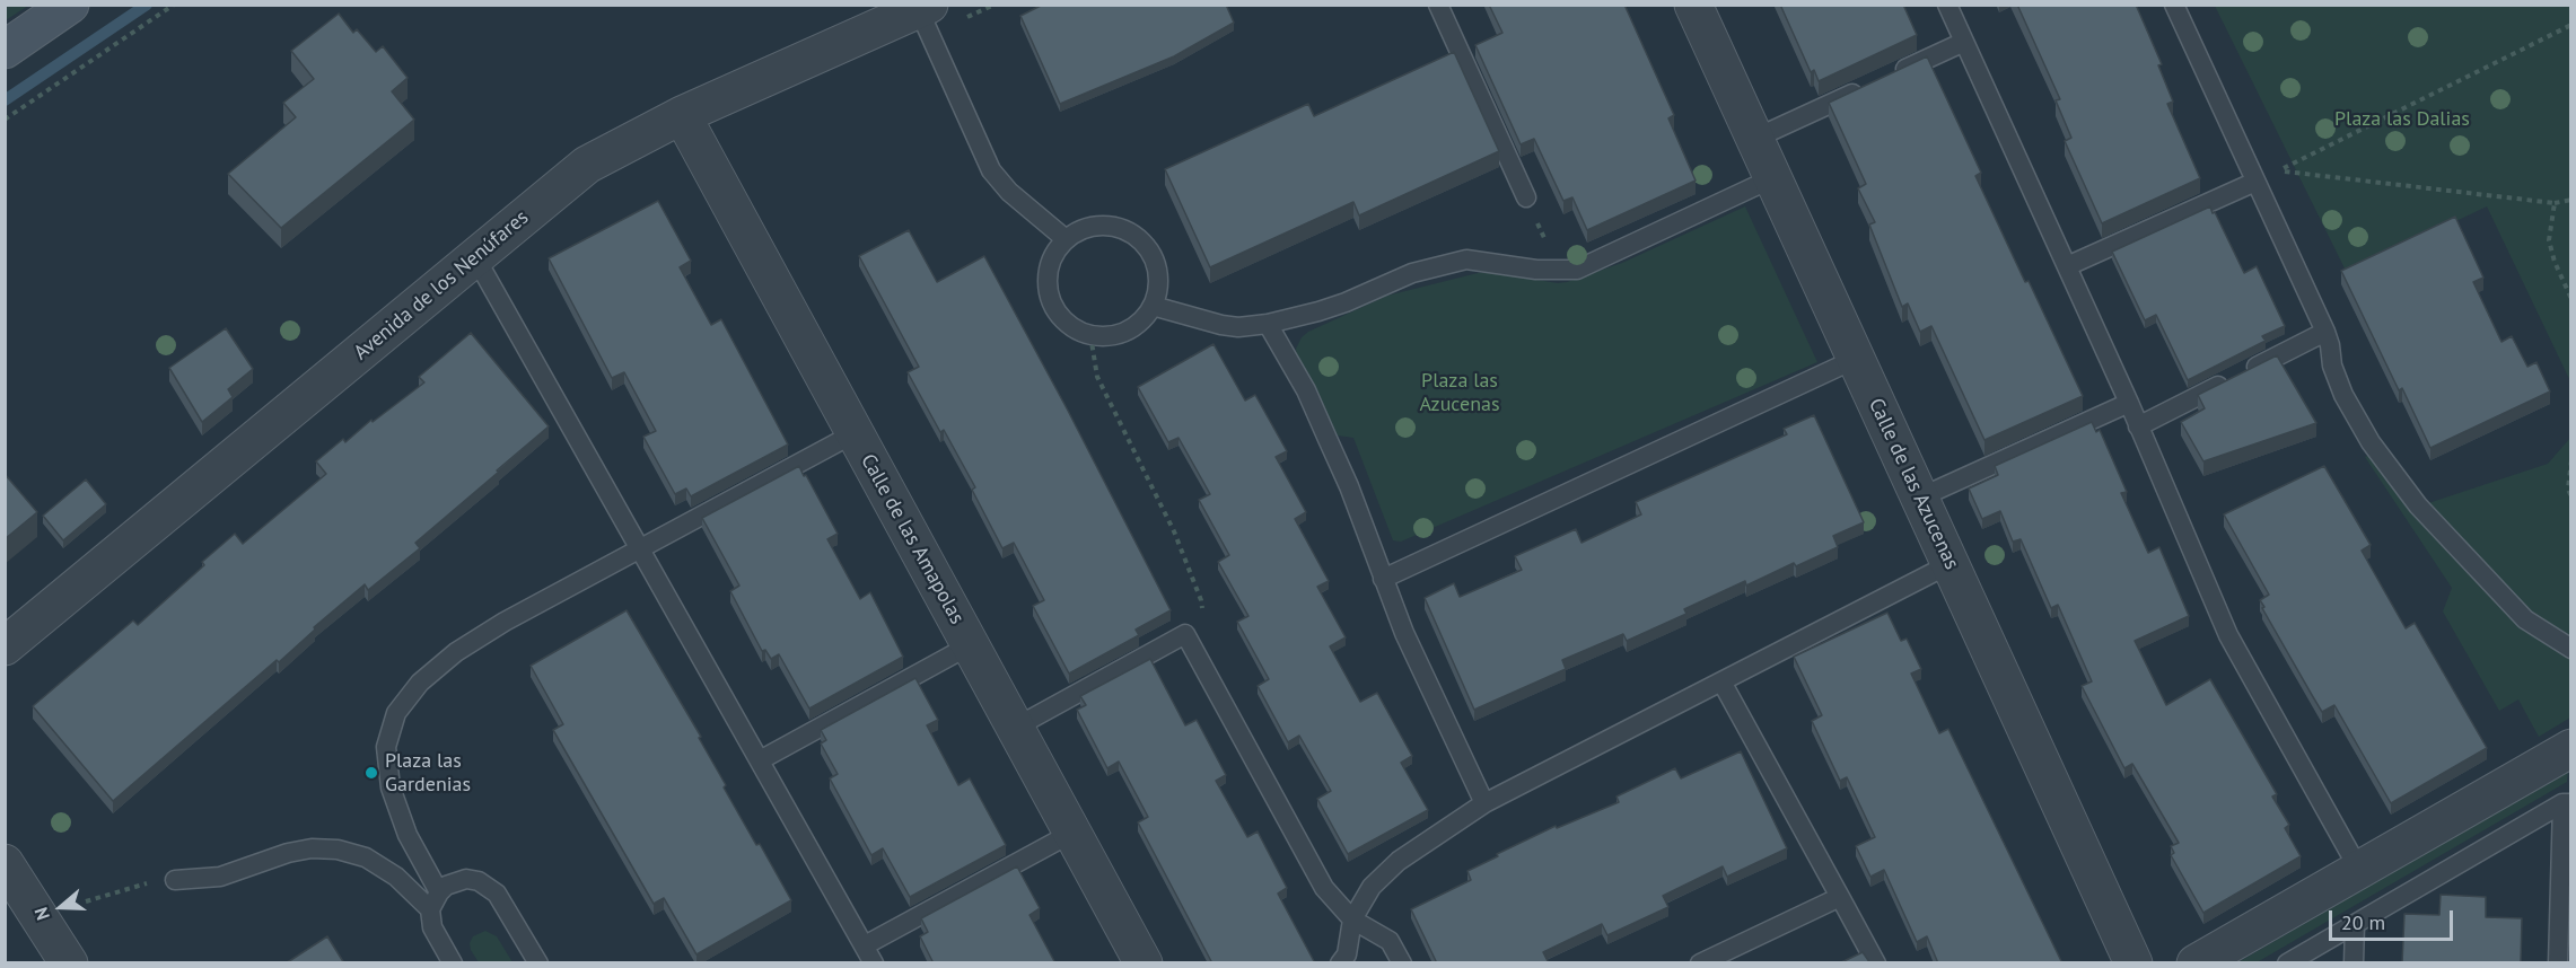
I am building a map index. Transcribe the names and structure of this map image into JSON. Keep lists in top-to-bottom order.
{
  "streets": {
    "street": ["Avenida de los Nenúfares", "Calle de las Azucenas", "Calle de las Amapolas"]
  },
  "crossings": [
    ["Avenida de los Nenúfares", "Calle de las Amapolas"]
  ],
  "parks": ["Plaza las Dalias", "Plaza las Azucenas"],
  "places": ["Plaza las Gardenias"],
  "scale_bar": "20 m",
  "north": "left"
}
